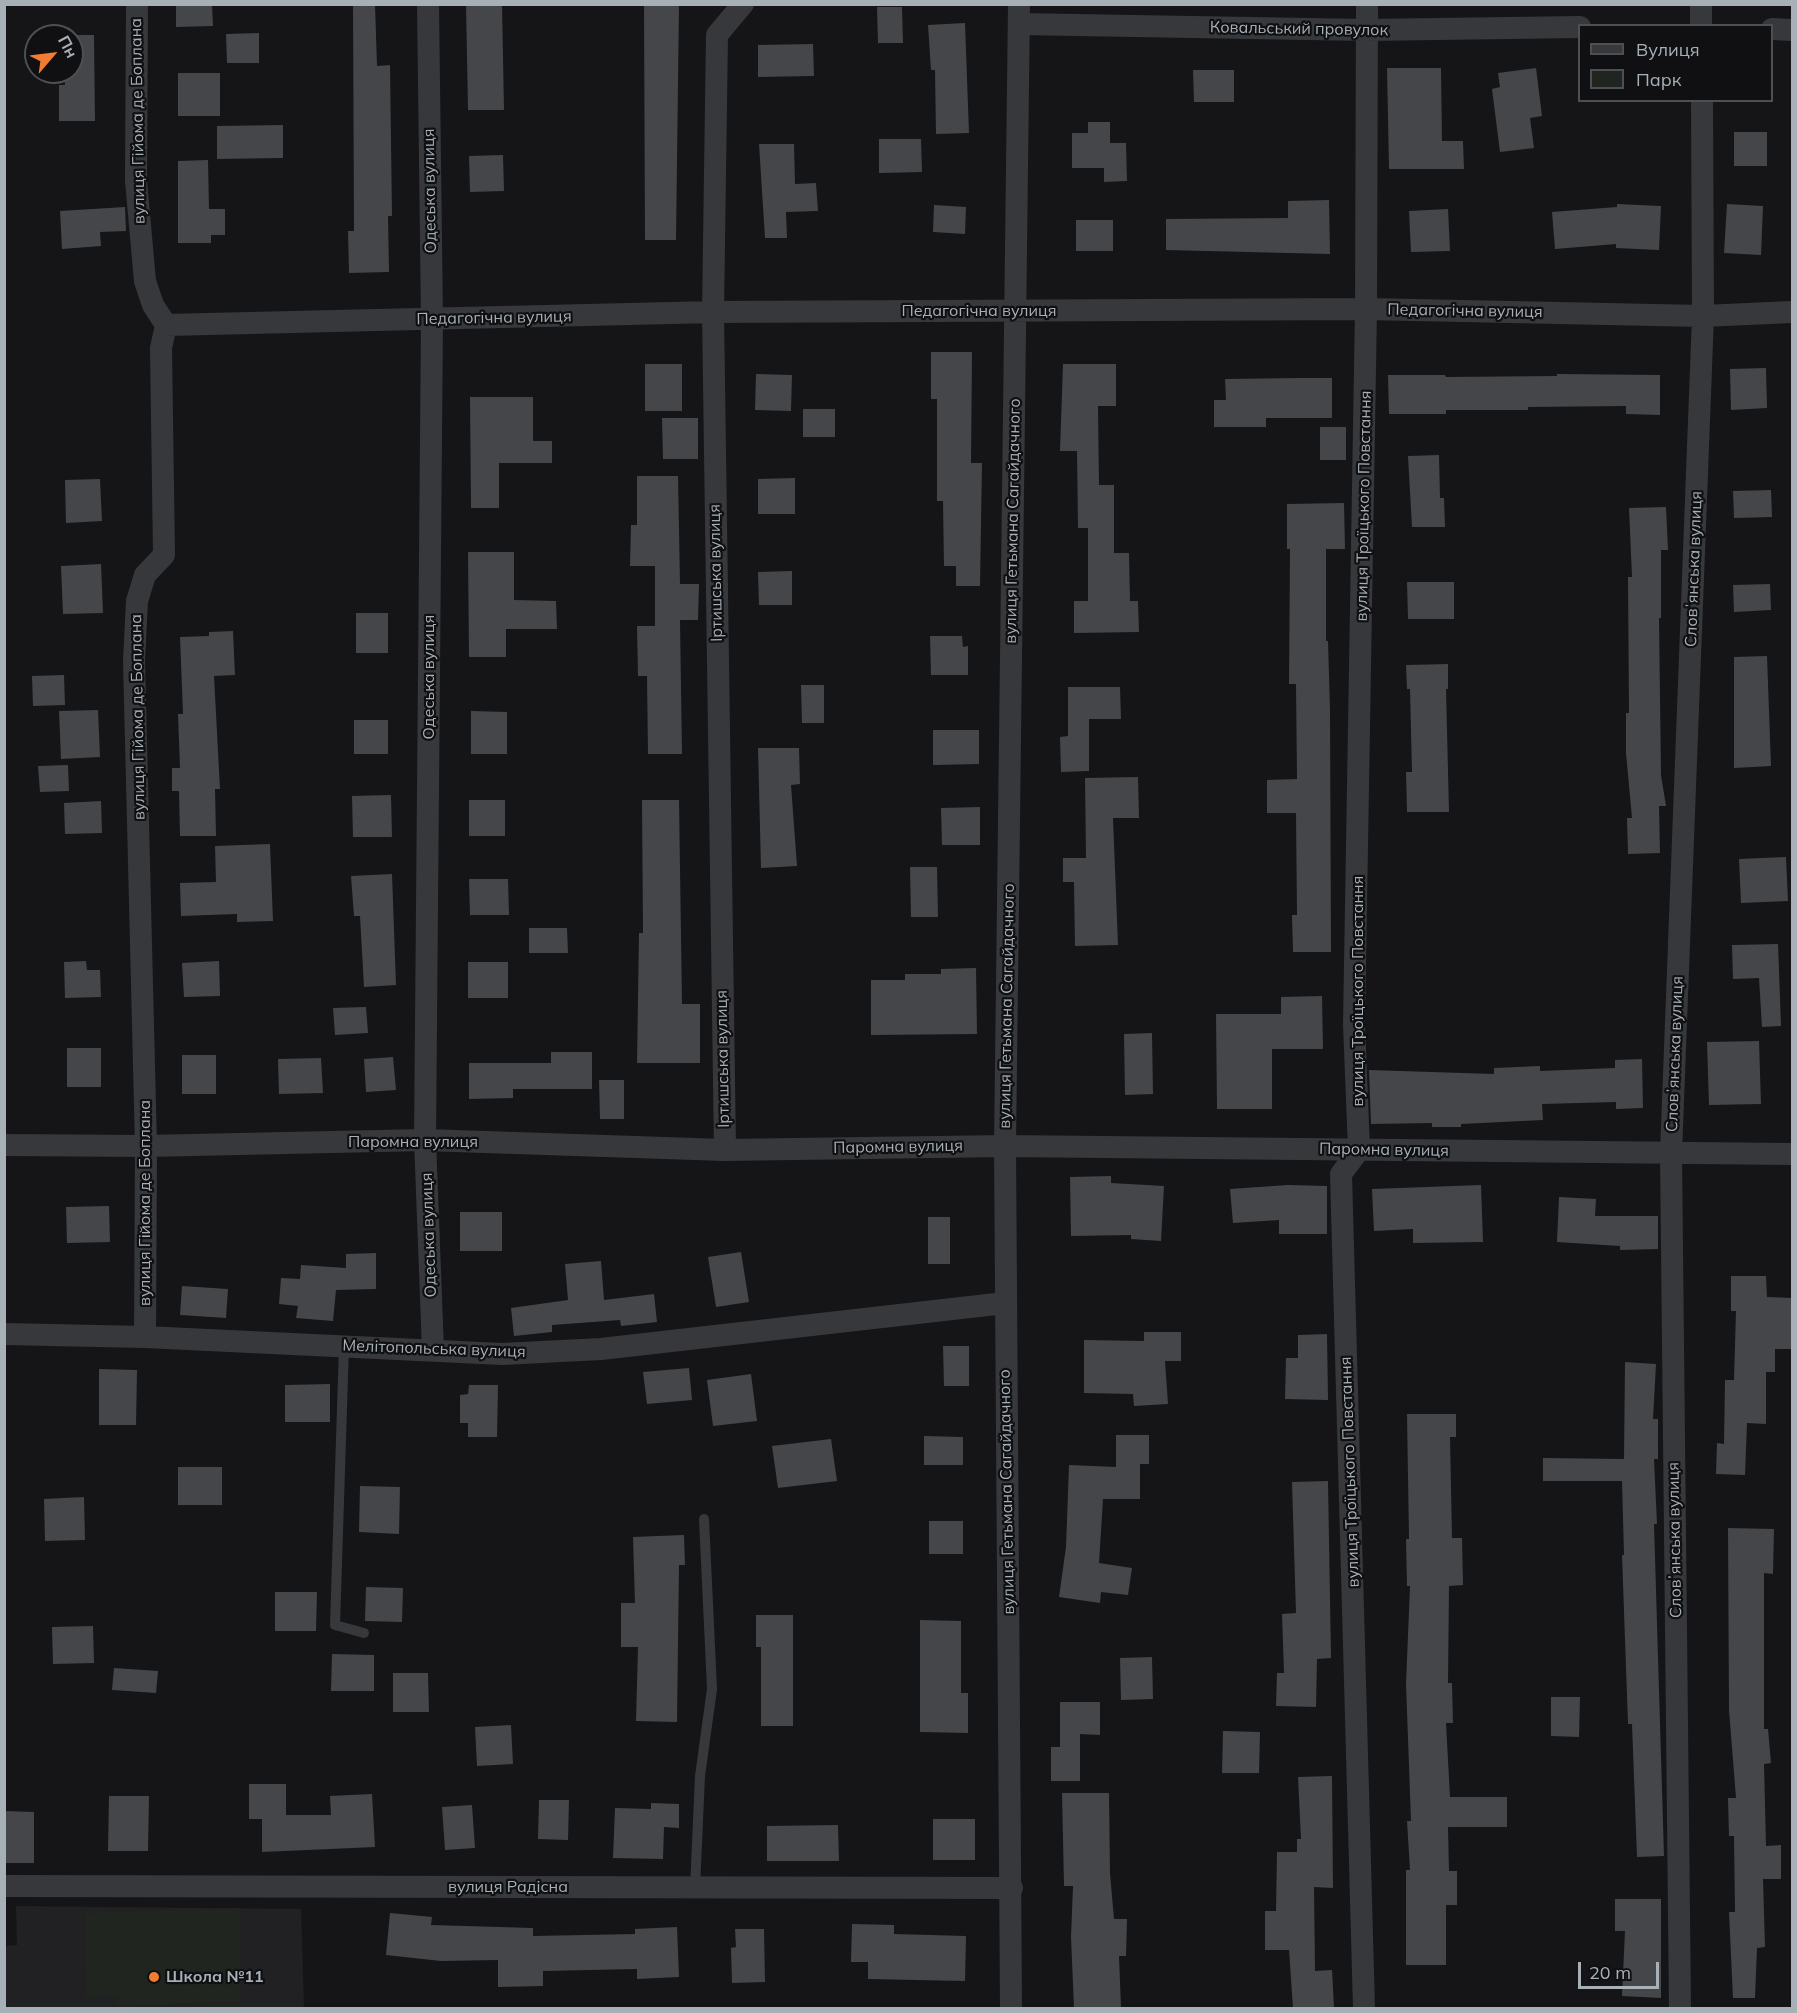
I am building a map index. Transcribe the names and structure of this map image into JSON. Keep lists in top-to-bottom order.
{
  "streets": {
    "street": [
      "Ковальський провулок",
      "вулиця Гійома де Боплана",
      "Одеська вулиця",
      "Педагогічна вулиця",
      "вулиця Троїцького Повстання",
      "вулиця Гетьмана Сагайдачного",
      "Словʼянська вулиця",
      "Іртишська вулиця",
      "Паромна вулиця",
      "Мелітопольська вулиця",
      "вулиця Радісна"
    ]
  },
  "crossings": [
    ["Ковальський провулок", "вулиця Троїцького Повстання"],
    ["Ковальський провулок", "вулиця Гетьмана Сагайдачного"],
    ["вулиця Гійома де Боплана", "Педагогічна вулиця"],
    ["вулиця Гійома де Боплана", "Паромна вулиця"],
    ["вулиця Гійома де Боплана", "Мелітопольська вулиця"],
    ["Одеська вулиця", "Педагогічна вулиця"],
    ["Одеська вулиця", "Паромна вулиця"],
    ["Одеська вулиця", "Мелітопольська вулиця"],
    ["Педагогічна вулиця", "вулиця Троїцького Повстання"],
    ["Педагогічна вулиця", "вулиця Гетьмана Сагайдачного"],
    ["Педагогічна вулиця", "Словʼянська вулиця"],
    ["Педагогічна вулиця", "Іртишська вулиця"],
    ["вулиця Троїцького Повстання", "Паромна вулиця"],
    ["вулиця Гетьмана Сагайдачного", "Паромна вулиця"],
    ["вулиця Гетьмана Сагайдачного", "Мелітопольська вулиця"],
    ["вулиця Гетьмана Сагайдачного", "вулиця Радісна"],
    ["Словʼянська вулиця", "Паромна вулиця"],
    ["Іртишська вулиця", "Паромна вулиця"]
  ],
  "places": ["Школа №11"],
  "legend": ["Вулиця", "Парк"],
  "scale_bar": "20 m",
  "north": "top right"
}
